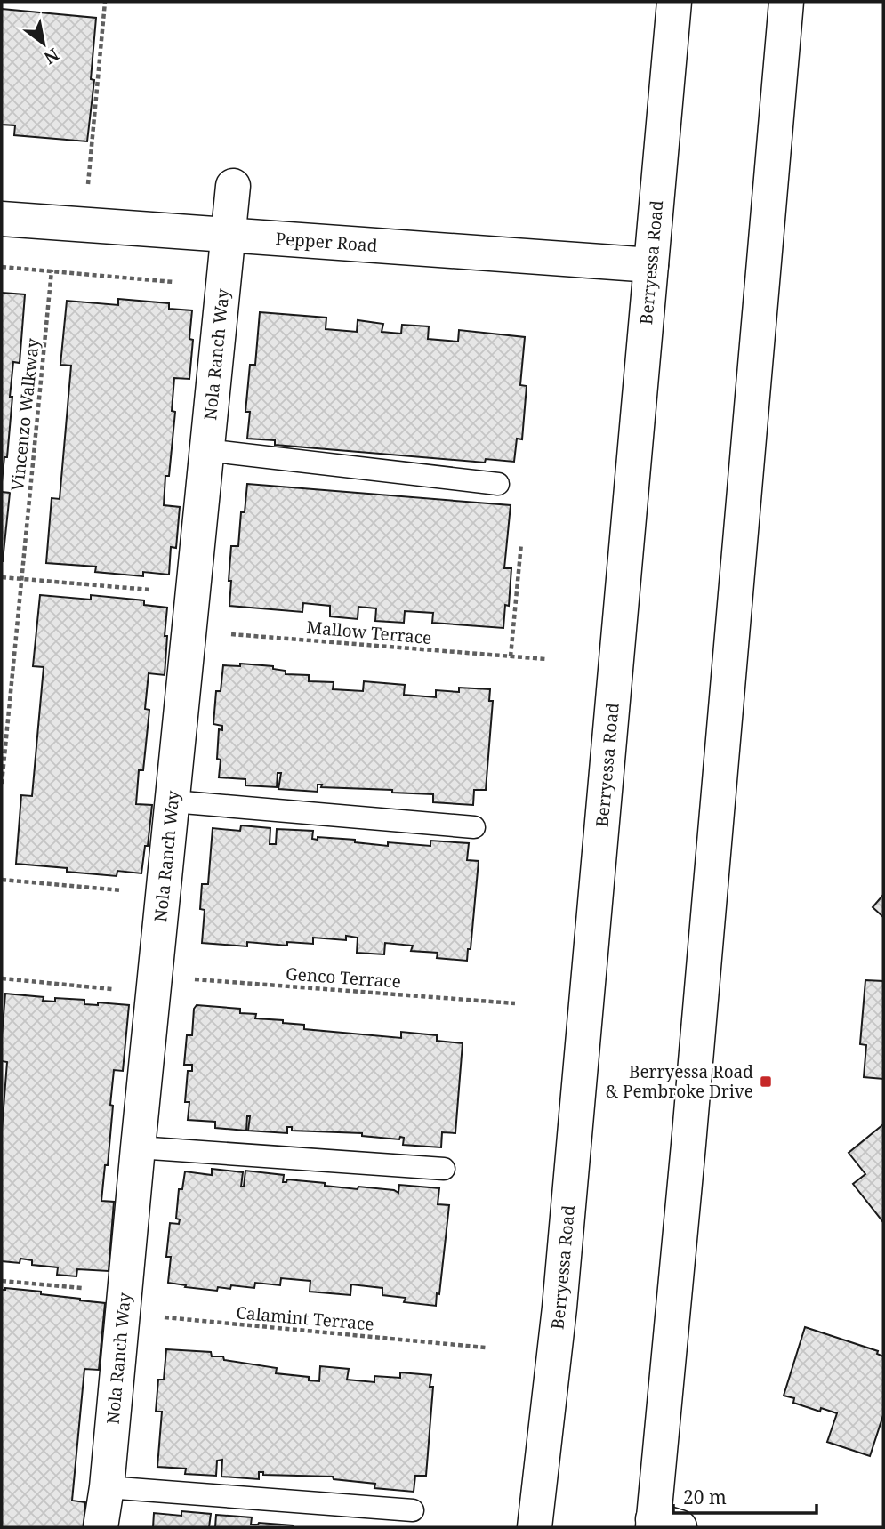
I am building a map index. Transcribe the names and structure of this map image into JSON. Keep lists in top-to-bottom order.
{
  "streets": {
    "main road": ["Pepper Road", "Berryessa Road", "Nola Ranch Way"],
    "path": [
      "Vincenzo Walkway",
      "Mallow Terrace",
      "Genco Terrace",
      "Calamint Terrace"
    ]
  },
  "crossings": [
    ["Pepper Road", "Berryessa Road"],
    ["Pepper Road", "Nola Ranch Way"],
    ["Nola Ranch Way", "Mallow Terrace"],
    ["Nola Ranch Way", "Calamint Terrace"]
  ],
  "places": {
    "transit": ["Berryessa Road & Pembroke Drive"]
  },
  "scale_bar": "20 m",
  "north": "bottom right"
}
